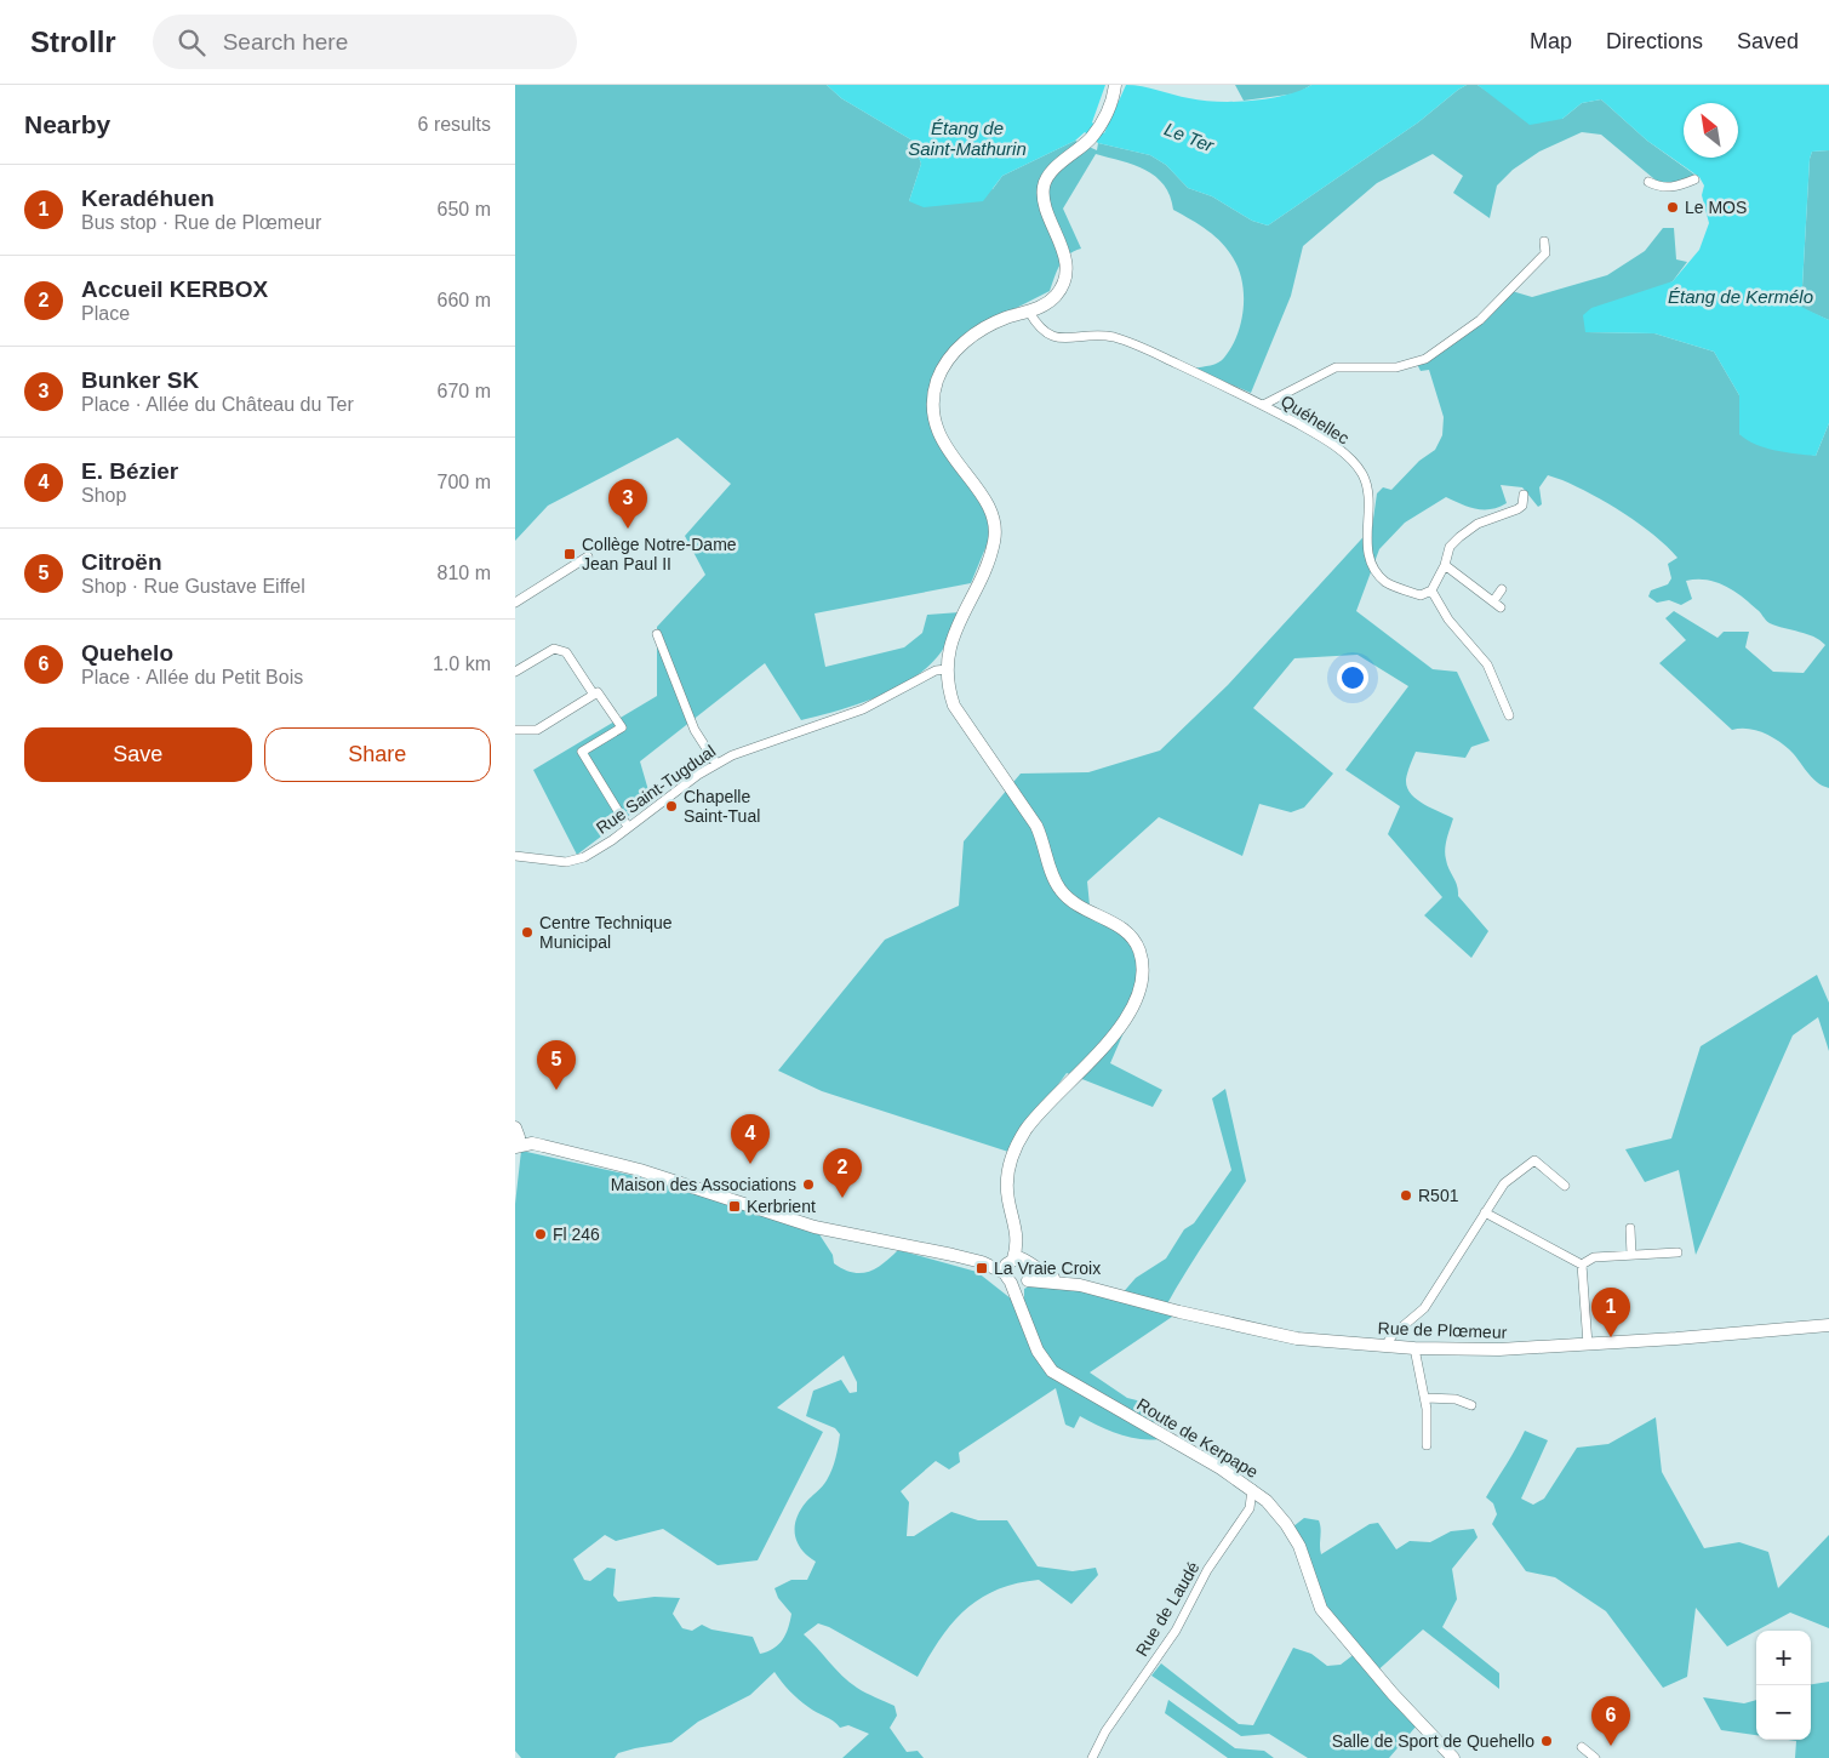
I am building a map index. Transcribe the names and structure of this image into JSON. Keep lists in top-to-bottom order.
{
  "streets": {
    "main road": ["Rue de Plœmeur", "Route de Kerpape"],
    "street": ["Quéhellec", "Rue Saint-Tugdual", "Rue de Laudé"]
  },
  "crossings": [
    ["Rue de Plœmeur", "Route de Kerpape"],
    ["Route de Kerpape", "Rue de Laudé"]
  ],
  "water": ["Étang de Saint-Mathurin", "Le Ter", "Étang de Kermélo"],
  "places": {
    "other": [
      "Le MOS",
      "Chapelle Saint-Tual",
      "Centre Technique Municipal",
      "Maison des Associations",
      "R501",
      "Fl 246",
      "Salle de Sport de Quehello"
    ],
    "transit": ["Collège Notre-Dame Jean Paul II", "Kerbrient", "La Vraie Croix"]
  },
  "north": "top left",
  "page": {
    "header": "Strollr",
    "search": "Search here",
    "nav": ["Map", "Directions", "Saved"],
    "heading": ["Nearby", "6 results"],
    "list": [
      {
        "mark": "1",
        "name": "Keradéhuen",
        "note": "Bus stop · Rue de Plœmeur",
        "value": "650 m"
      },
      {
        "mark": "2",
        "name": "Accueil KERBOX",
        "note": "Place",
        "value": "660 m"
      },
      {
        "mark": "3",
        "name": "Bunker SK",
        "note": "Place · Allée du Château du Ter",
        "value": "670 m"
      },
      {
        "mark": "4",
        "name": "E. Bézier",
        "note": "Shop",
        "value": "700 m"
      },
      {
        "mark": "5",
        "name": "Citroën",
        "note": "Shop · Rue Gustave Eiffel",
        "value": "810 m"
      },
      {
        "mark": "6",
        "name": "Quehelo",
        "note": "Place · Allée du Petit Bois",
        "value": "1.0 km"
      }
    ],
    "pins": [
      "3",
      "5",
      "4",
      "2",
      "1",
      "6"
    ],
    "buttons": ["Save", "Share"],
    "map_buttons": ["+", "−"]
  }
}
